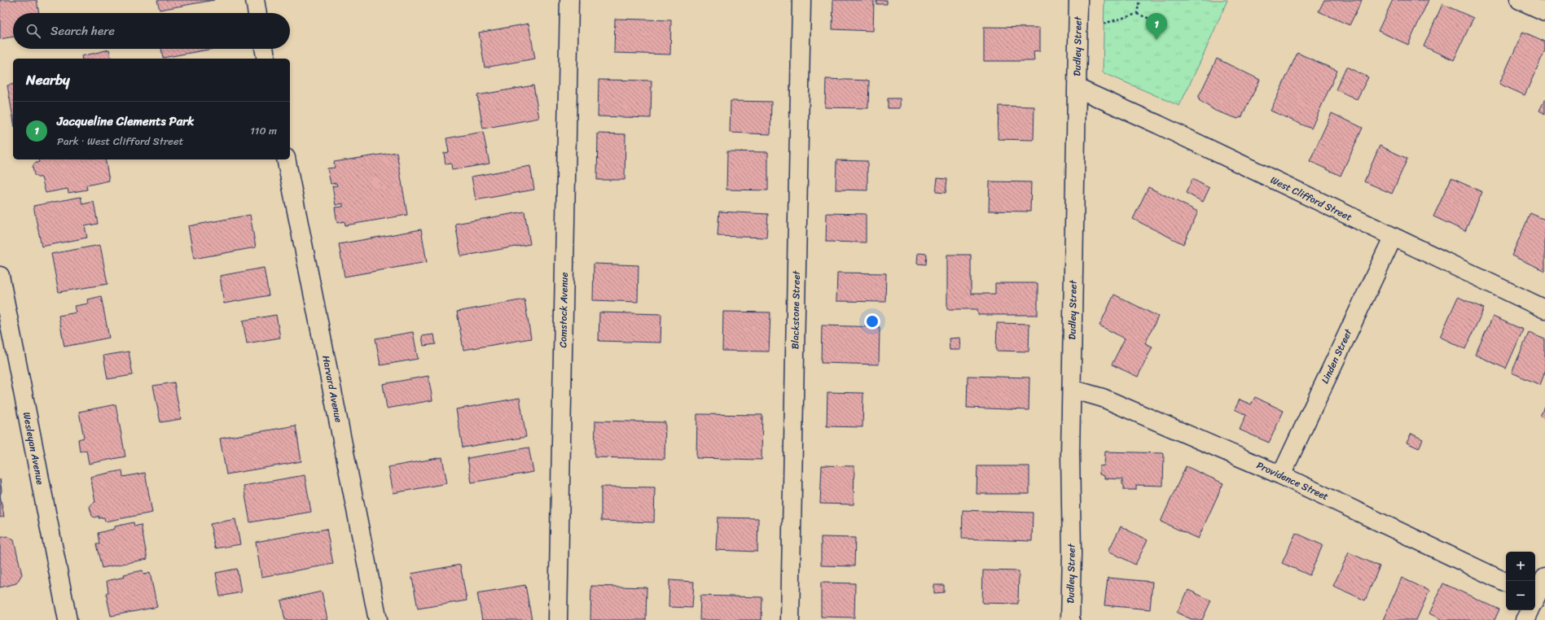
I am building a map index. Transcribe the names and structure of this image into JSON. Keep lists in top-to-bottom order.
{
  "streets": {
    "street": [
      "Dudley Street",
      "West Clifford Street",
      "Comstock Avenue",
      "Blackstone Street",
      "Linden Street",
      "Harvard Avenue",
      "Wesleyan Avenue",
      "Providence Street"
    ]
  },
  "crossings": [
    ["Dudley Street", "West Clifford Street"],
    ["Dudley Street", "Providence Street"],
    ["West Clifford Street", "Linden Street"],
    ["Linden Street", "Providence Street"]
  ],
  "page": {
    "pins": "1",
    "search": "Search here",
    "heading": "Nearby",
    "list": [
      {
        "mark": "1",
        "name": "Jacqueline Clements Park",
        "note": "Park · West Clifford Street",
        "value": "110 m"
      }
    ],
    "map_buttons": ["+", "−"]
  }
}
